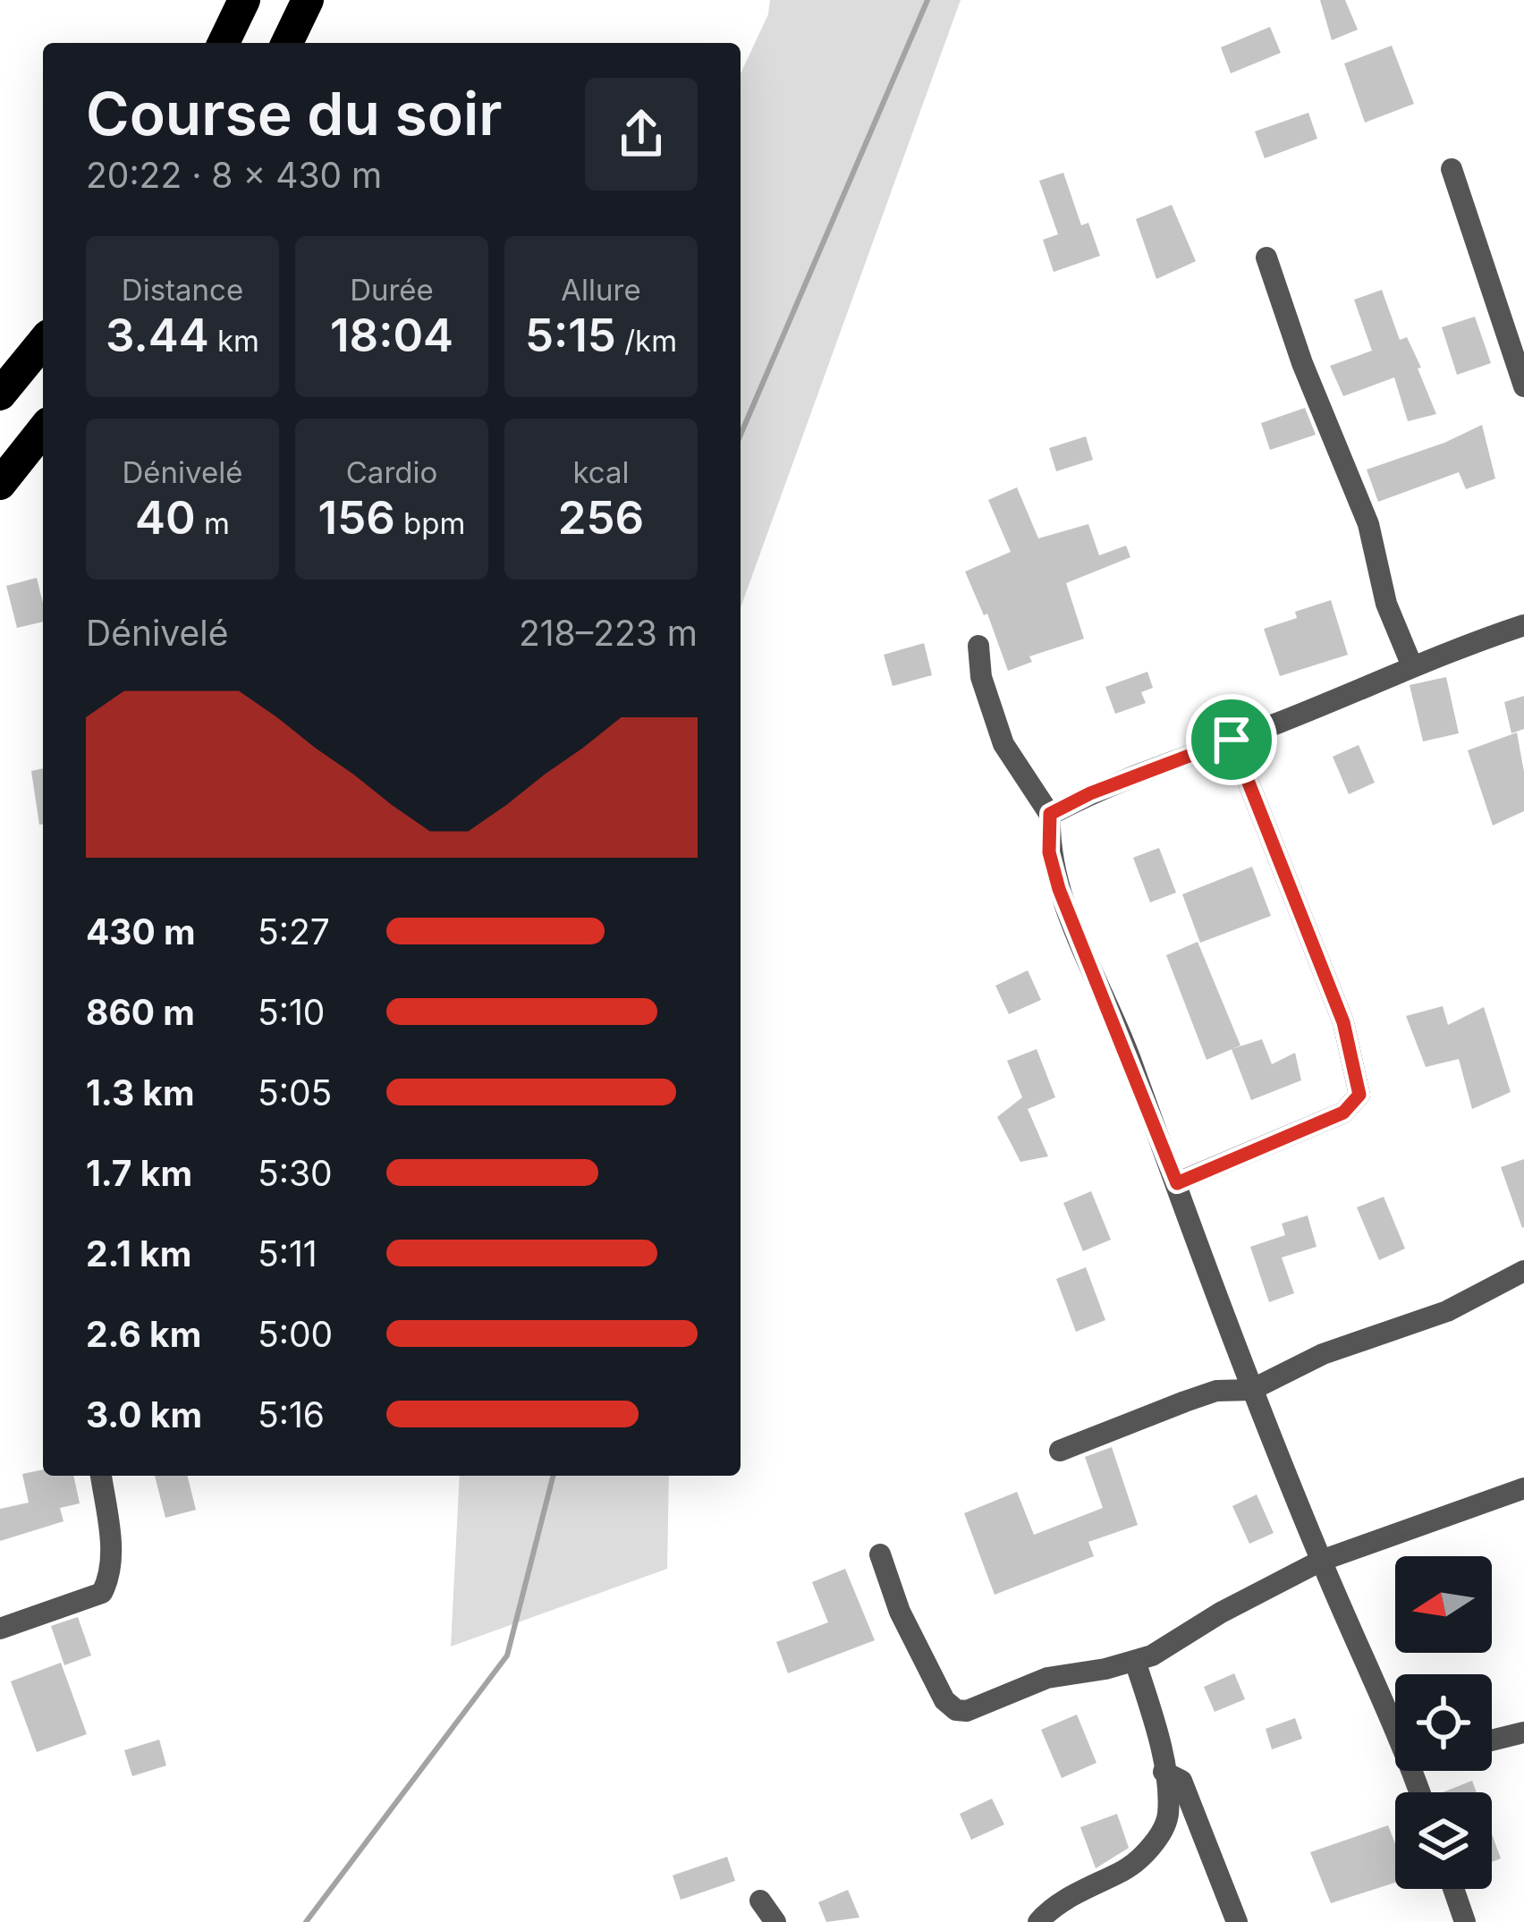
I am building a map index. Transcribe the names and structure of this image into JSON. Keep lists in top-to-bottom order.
{
  "north": "left",
  "page": {
    "heading": ["Course du soir", "20:22 · 8 × 430 m"],
    "stats": [
      ["Distance", "3.44 km"],
      ["Durée", "18:04"],
      ["Allure", "5:15 /km"],
      ["Dénivelé", "40 m"],
      ["Cardio", "156 bpm"],
      ["kcal", "256"]
    ],
    "chart": ["Dénivelé", "218–223 m"],
    "list": [
      {
        "name": "430 m",
        "note": "5:27"
      },
      {
        "name": "860 m",
        "note": "5:10"
      },
      {
        "name": "1.3 km",
        "note": "5:05"
      },
      {
        "name": "1.7 km",
        "note": "5:30"
      },
      {
        "name": "2.1 km",
        "note": "5:11"
      },
      {
        "name": "2.6 km",
        "note": "5:00"
      },
      {
        "name": "3.0 km",
        "note": "5:16"
      }
    ]
  }
}
